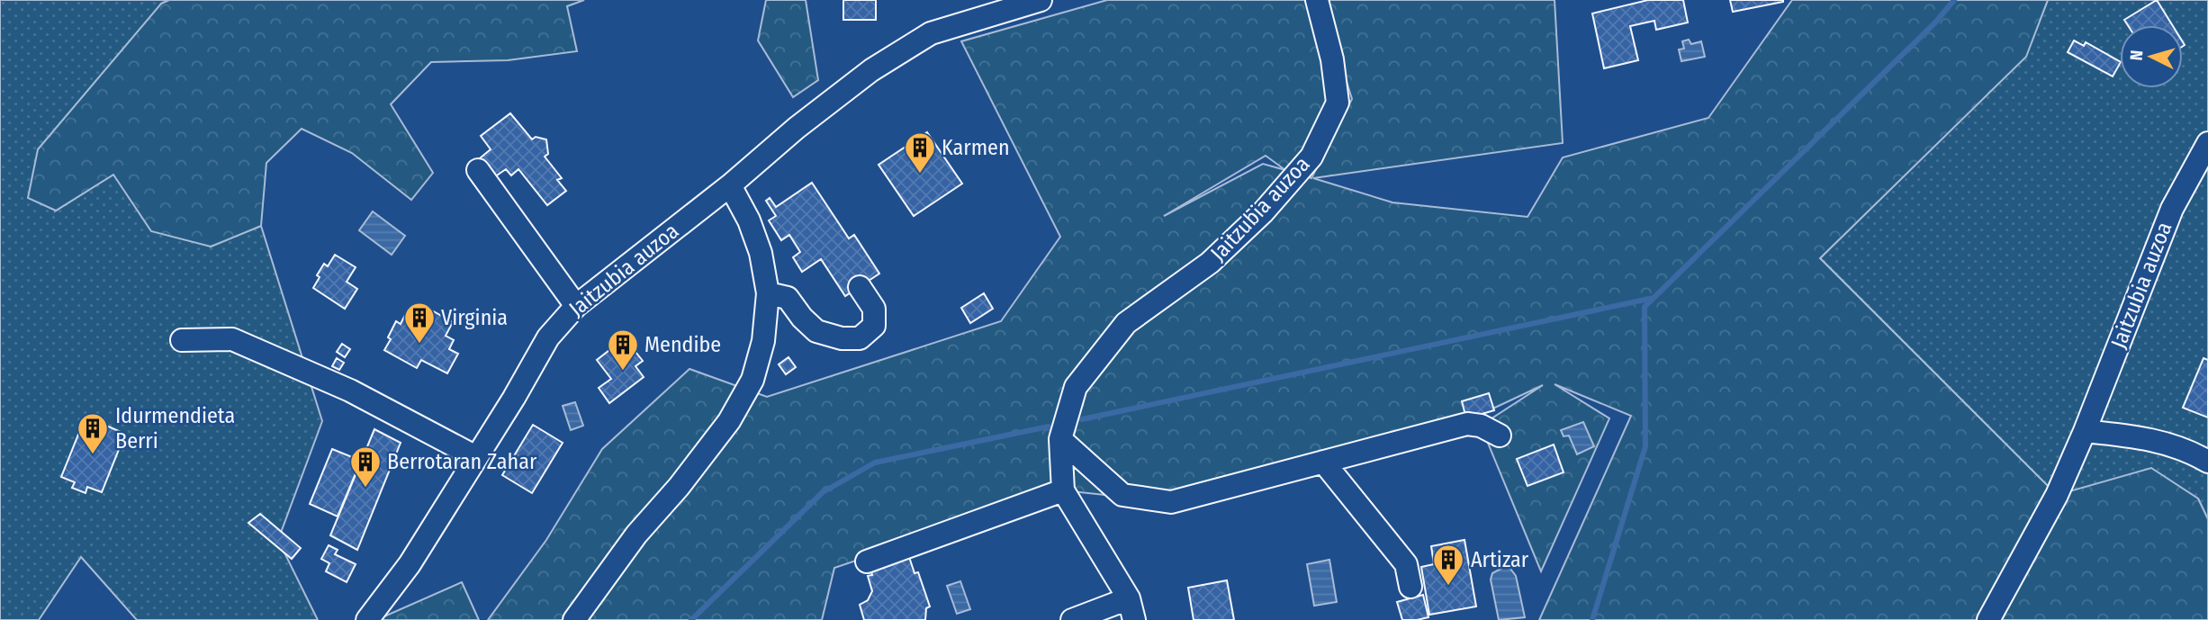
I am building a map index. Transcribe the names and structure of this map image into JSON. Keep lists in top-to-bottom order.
{
  "streets": {
    "street": ["Jaitzubia auzoa"]
  },
  "places": {
    "building": [
      "Karmen",
      "Virginia",
      "Mendibe",
      "Idurmendieta Berri",
      "Berrotaran Zahar",
      "Artizar"
    ]
  },
  "north": "left"
}
